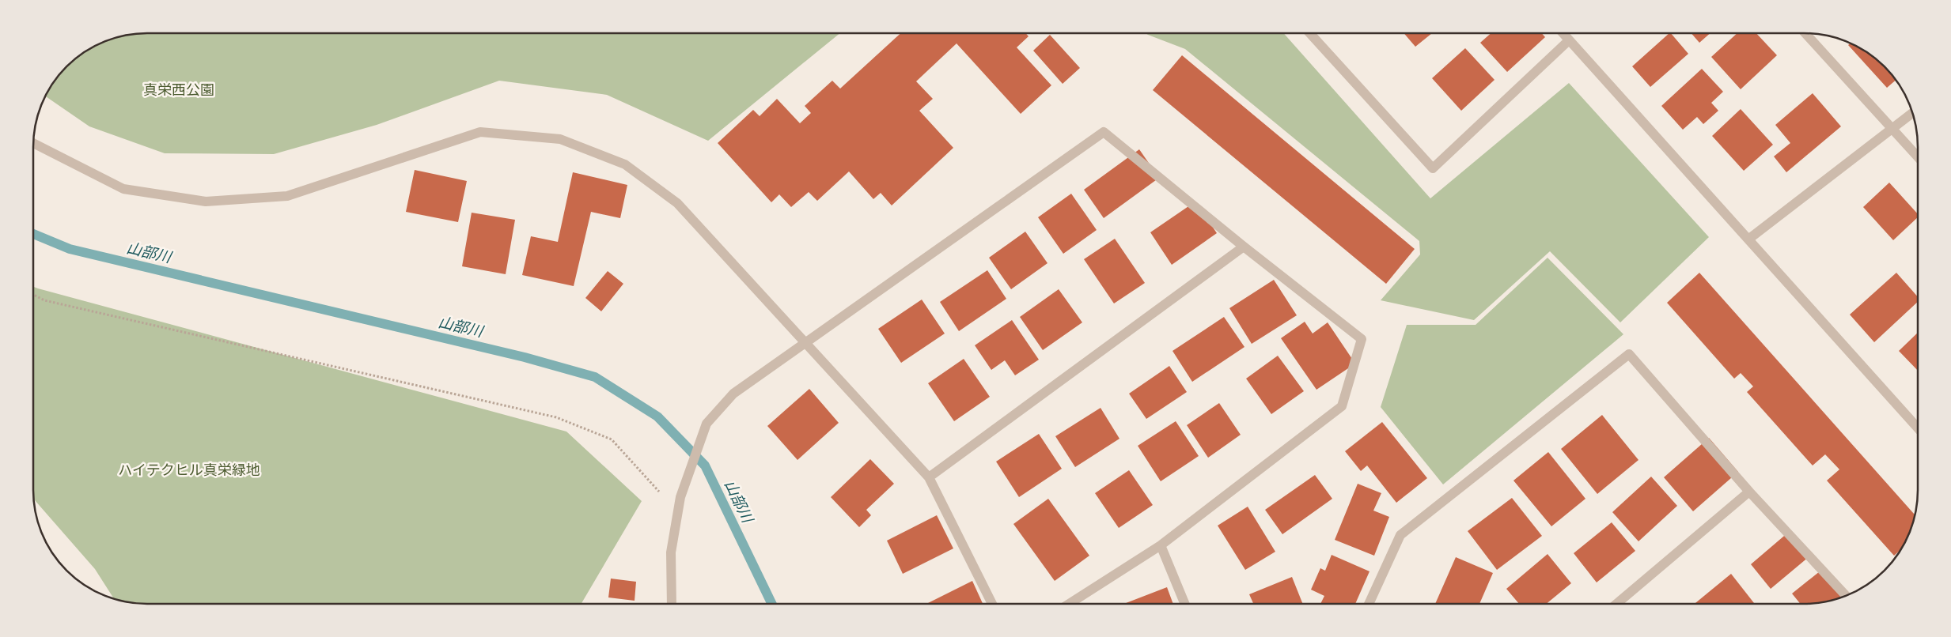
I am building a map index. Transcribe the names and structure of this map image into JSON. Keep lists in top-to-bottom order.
{
  "water": ["山部川"],
  "parks": ["真栄西公園", "ハイテクヒル真栄緑地"]
}
